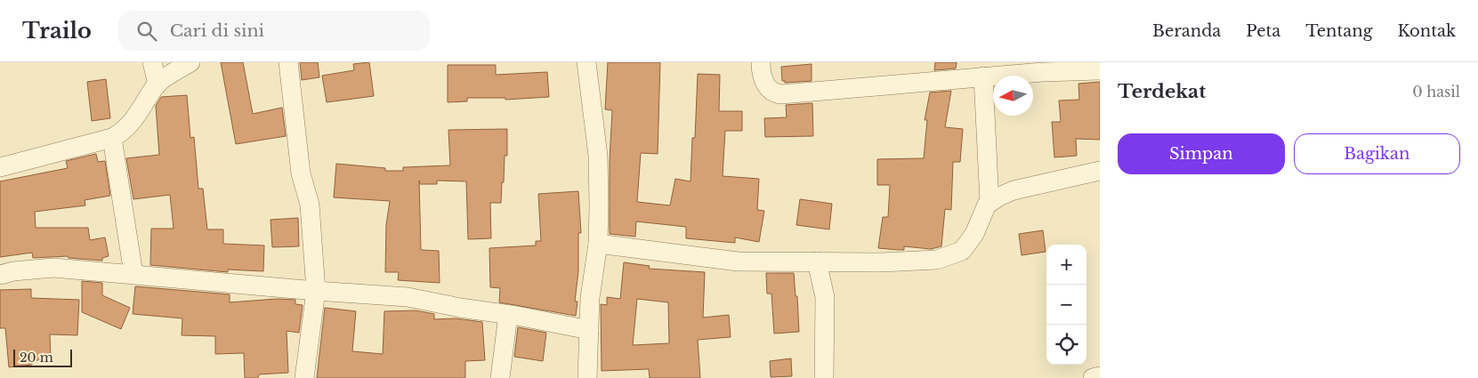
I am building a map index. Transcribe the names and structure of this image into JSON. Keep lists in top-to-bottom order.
{
  "scale_bar": "20 m",
  "north": "left",
  "page": {
    "header": "Trailo",
    "search": "Cari di sini",
    "nav": [
      "Beranda",
      "Peta",
      "Tentang",
      "Kontak"
    ],
    "heading": ["Terdekat", "0 hasil"],
    "buttons": ["Simpan", "Bagikan"],
    "map_buttons": ["+", "−"],
    "scale": "20 m"
  }
}
